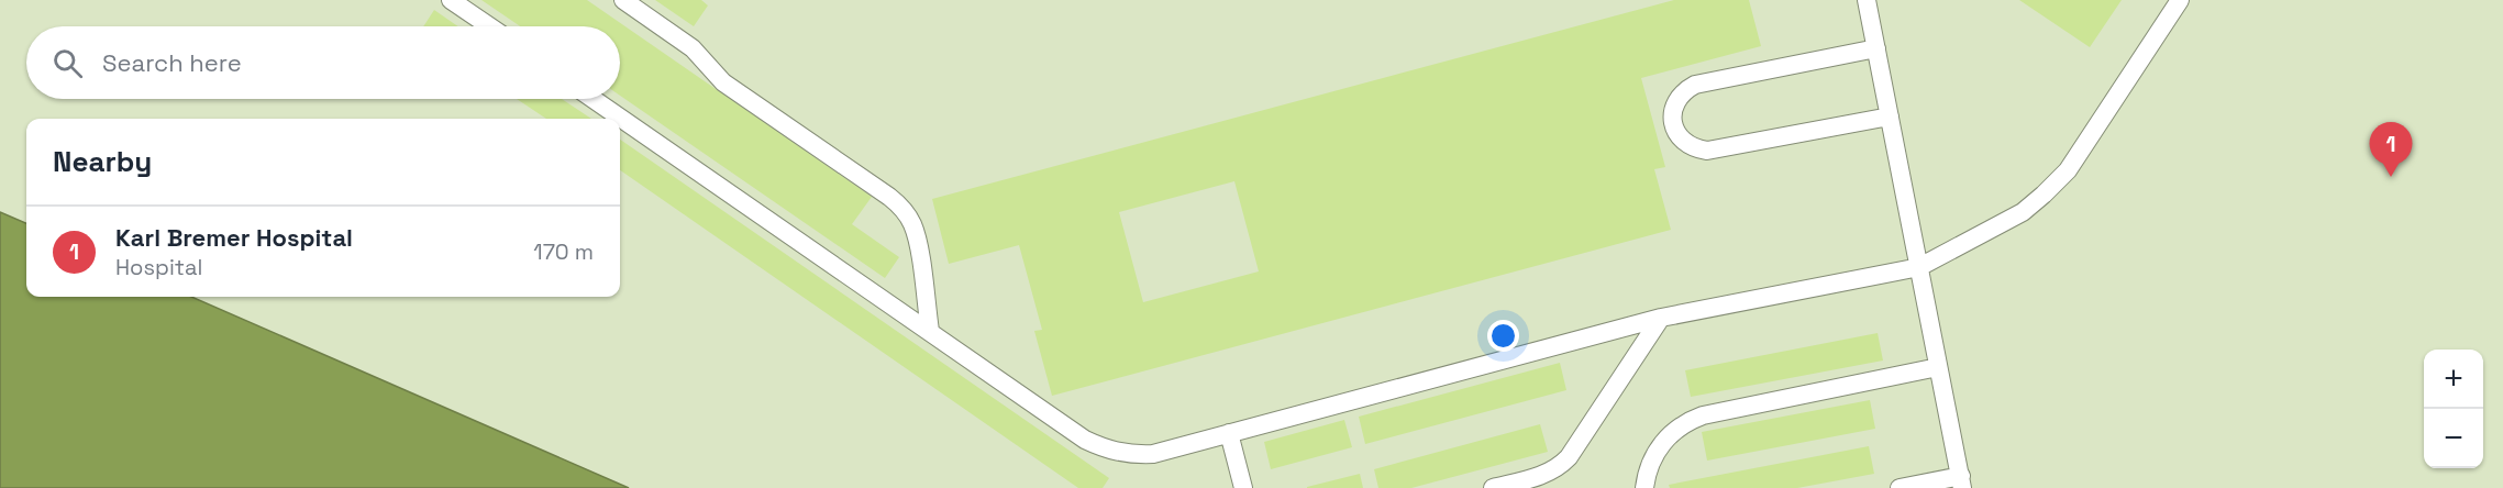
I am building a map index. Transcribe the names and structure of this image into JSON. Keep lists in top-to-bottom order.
{
  "page": {
    "search": "Search here",
    "heading": "Nearby",
    "pins": "1",
    "list": [
      {
        "mark": "1",
        "name": "Karl Bremer Hospital",
        "note": "Hospital",
        "value": "170 m"
      }
    ],
    "map_buttons": ["+", "−"]
  }
}
